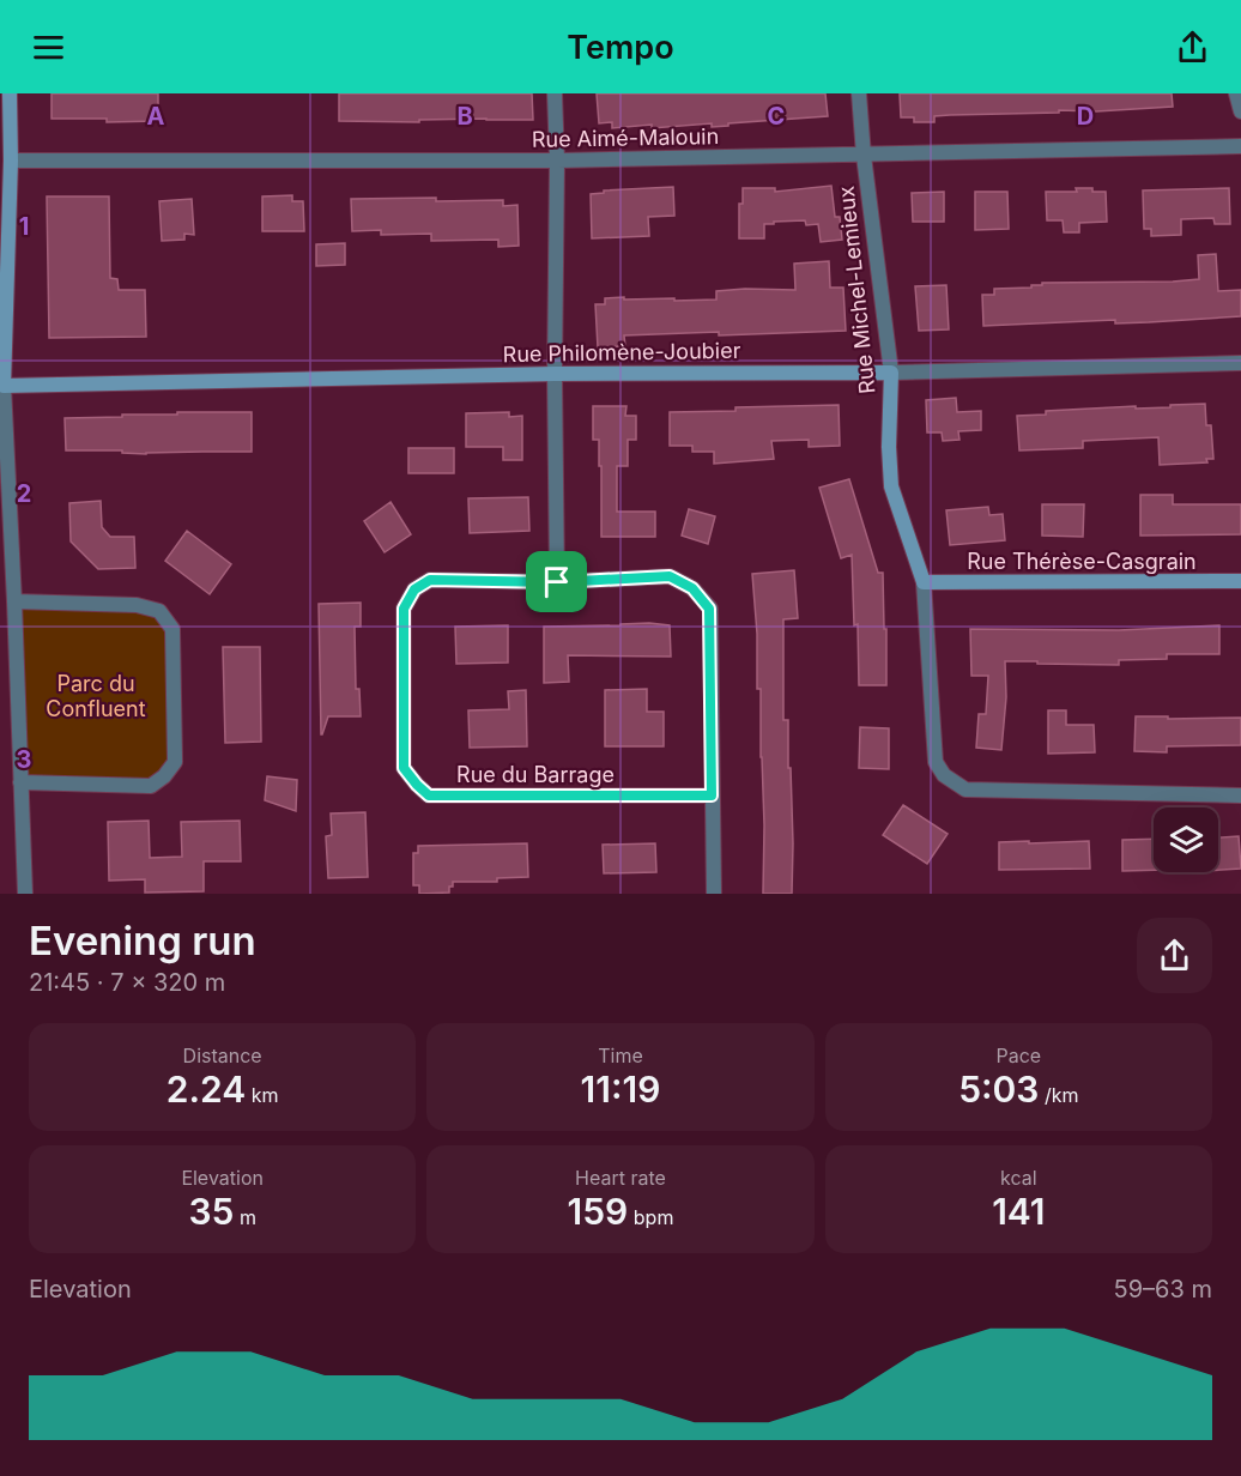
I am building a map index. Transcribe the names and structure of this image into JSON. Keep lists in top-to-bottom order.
{
  "streets": {
    "street": [
      "Rue Aimé-Malouin",
      "Rue Michel-Lemieux",
      "Rue Philomène-Joubier",
      "Rue Thérèse-Casgrain",
      "Rue du Barrage"
    ]
  },
  "crossings": [
    ["Rue Aimé-Malouin", "Rue Michel-Lemieux"],
    ["Rue Michel-Lemieux", "Rue Philomène-Joubier"],
    ["Rue Michel-Lemieux", "Rue Thérèse-Casgrain"]
  ],
  "parks": ["Parc du Confluent"],
  "page": {
    "header": "Tempo",
    "heading": ["Evening run", "21:45 · 7 × 320 m"],
    "stats": [
      ["Distance", "2.24 km"],
      ["Time", "11:19"],
      ["Pace", "5:03 /km"],
      ["Elevation", "35 m"],
      ["Heart rate", "159 bpm"],
      ["kcal", "141"]
    ],
    "chart": ["Elevation", "59–63 m"]
  },
  "grid": {
    "columns": [
      "A",
      "B",
      "C",
      "D"
    ],
    "rows": ["1", "2", "3"]
  }
}
